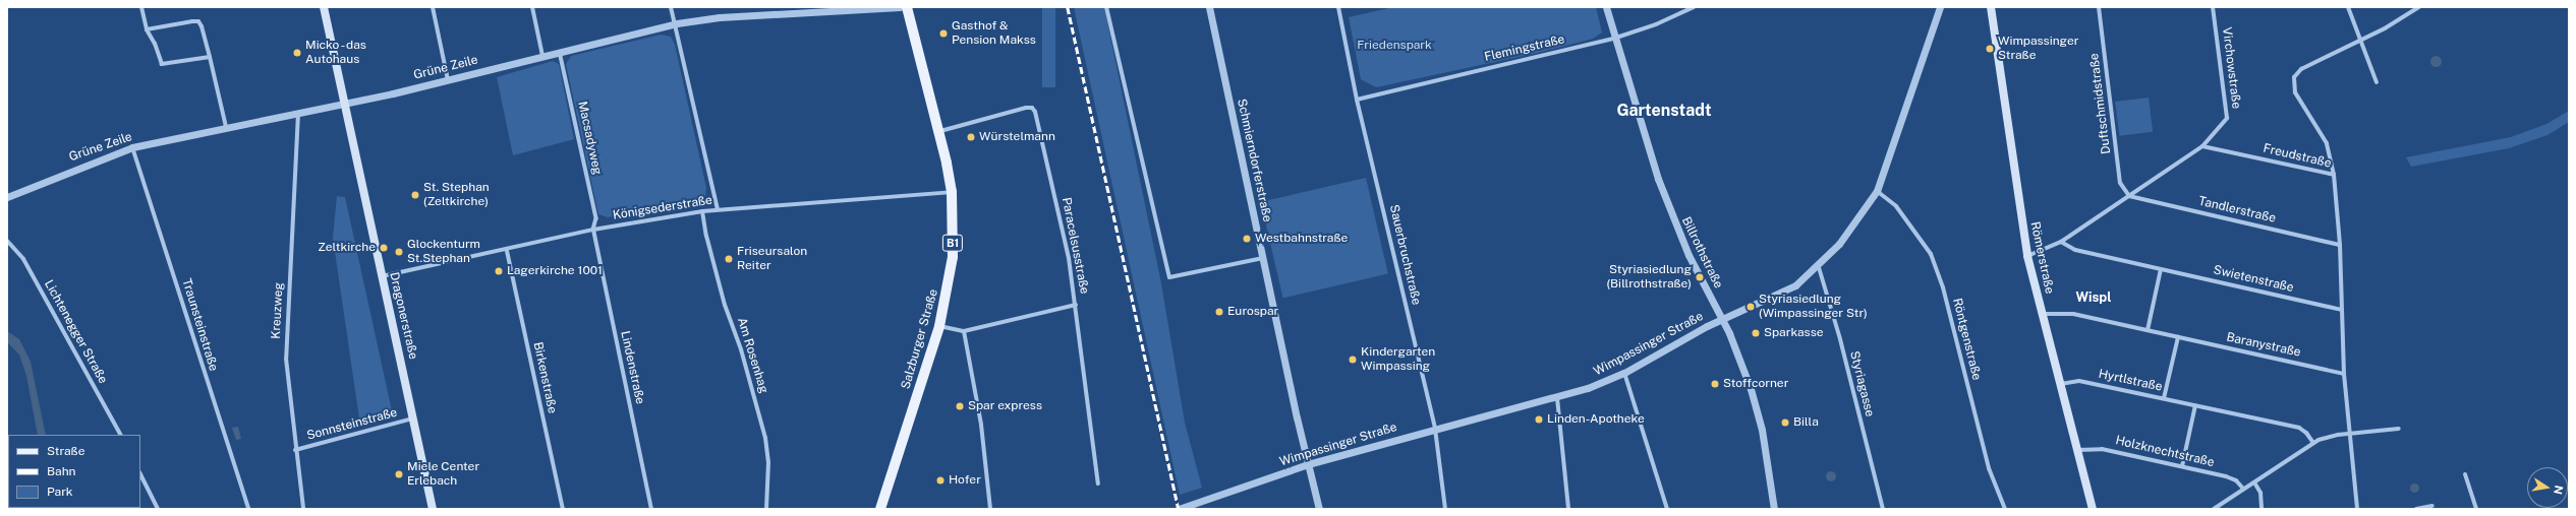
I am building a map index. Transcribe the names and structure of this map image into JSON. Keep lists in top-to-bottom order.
{
  "streets": {
    "main road": [
      "B1",
      "Römerstraße",
      "Dragonerstraße",
      "Salzburger Straße"
    ],
    "street": [
      "Flemingstraße",
      "Grüne Zeile",
      "Virchowstraße",
      "Duftschmidstraße",
      "Macsadyweg",
      "Freudstraße",
      "Schmierndorferstraße",
      "Königsederstraße",
      "Tandlerstraße",
      "Paracelsusstraße",
      "Billrothstraße",
      "Sauerbruchstraße",
      "Swietenstraße",
      "Kreuzweg",
      "Traunsteinstraße",
      "Lichtenegger Straße",
      "Röntgenstraße",
      "Wimpassinger Straße",
      "Baranystraße",
      "Am Rosenhag",
      "Lindenstraße",
      "Birkenstraße",
      "Hyrtlstraße",
      "Styriagasse",
      "Sonnsteinstraße",
      "Holzknechtstraße"
    ]
  },
  "crossings": [
    ["Flemingstraße", "Billrothstraße"],
    ["Flemingstraße", "Sauerbruchstraße"],
    ["Grüne Zeile", "Macsadyweg"],
    ["Grüne Zeile", "Kreuzweg"],
    ["Grüne Zeile", "Dragonerstraße"],
    ["Grüne Zeile", "Traunsteinstraße"],
    ["Virchowstraße", "Freudstraße"],
    ["Duftschmidstraße", "Tandlerstraße"],
    ["Macsadyweg", "Königsederstraße"],
    ["Macsadyweg", "Lindenstraße"],
    ["Freudstraße", "Tandlerstraße"],
    ["Freudstraße", "Swietenstraße"],
    ["Freudstraße", "Baranystraße"],
    ["Schmierndorferstraße", "Wimpassinger Straße"],
    ["Königsederstraße", "Dragonerstraße"],
    ["Königsederstraße", "Salzburger Straße"],
    ["Königsederstraße", "Am Rosenhag"],
    ["Königsederstraße", "Lindenstraße"],
    ["Königsederstraße", "Birkenstraße"],
    ["Paracelsusstraße", "Salzburger Straße"],
    ["Billrothstraße", "Wimpassinger Straße"],
    ["Sauerbruchstraße", "Wimpassinger Straße"],
    ["Römerstraße", "Baranystraße"],
    ["Römerstraße", "Hyrtlstraße"],
    ["Römerstraße", "Holzknechtstraße"],
    ["Kreuzweg", "Sonnsteinstraße"],
    ["Dragonerstraße", "Sonnsteinstraße"],
    ["Röntgenstraße", "Wimpassinger Straße"],
    ["Wimpassinger Straße", "Styriagasse"]
  ],
  "districts": ["Gartenstadt", "Wispl"],
  "parks": ["Friedenspark"],
  "places": [
    "Gasthof & Pension Makss",
    "Wimpassinger Straße",
    "Micko - das Autohaus",
    "Würstelmann",
    "St. Stephan (Zeltkirche)",
    "Westbahnstraße",
    "Zeltkirche",
    "Glockenturm St.Stephan",
    "Friseursalon Reiter",
    "Lagerkirche 1001",
    "Styriasiedlung (Billrothstraße)",
    "Styriasiedlung (Wimpassinger Str)",
    "Eurospar",
    "Sparkasse",
    "Kindergarten Wimpassing",
    "Stoffcorner",
    "Spar express",
    "Linden-Apotheke",
    "Billa",
    "Miele Center Erlebach",
    "Hofer"
  ],
  "legend": ["Straße", "Bahn", "Park"],
  "north": "right"
}
